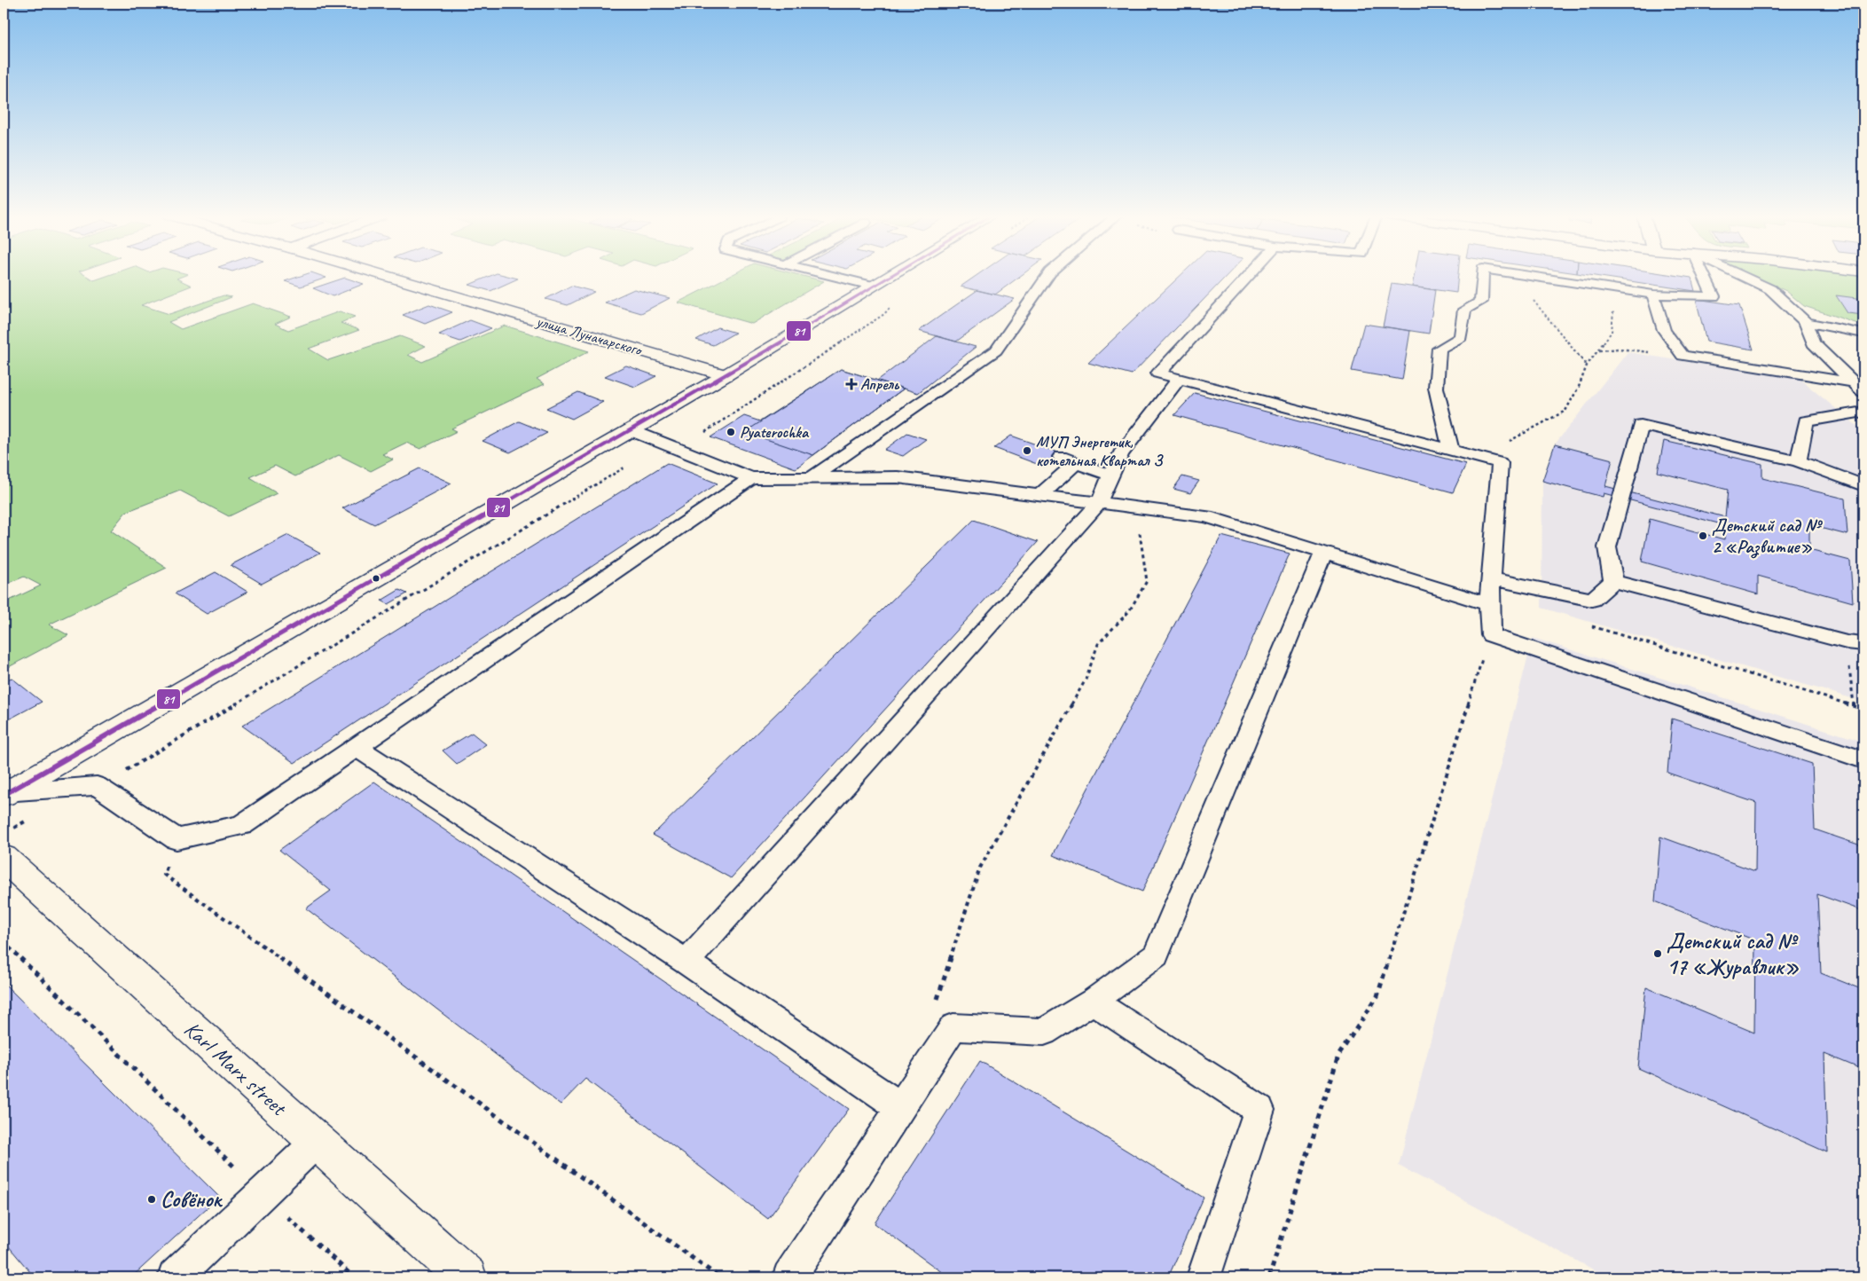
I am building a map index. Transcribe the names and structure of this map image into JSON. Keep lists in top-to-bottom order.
{
  "streets": {
    "street": ["улица Луначарского", "Karl Marx street"]
  },
  "places": {
    "health": ["Апрель"],
    "other": [
      "Pyaterochka",
      "МУП Энергетик, котельная Квартал З",
      "Детский сад № 2 «Развитие»",
      "Детский сад № 17 «Журавлик»",
      "Совёнок"
    ]
  },
  "lines": ["transit line 81"]
}
